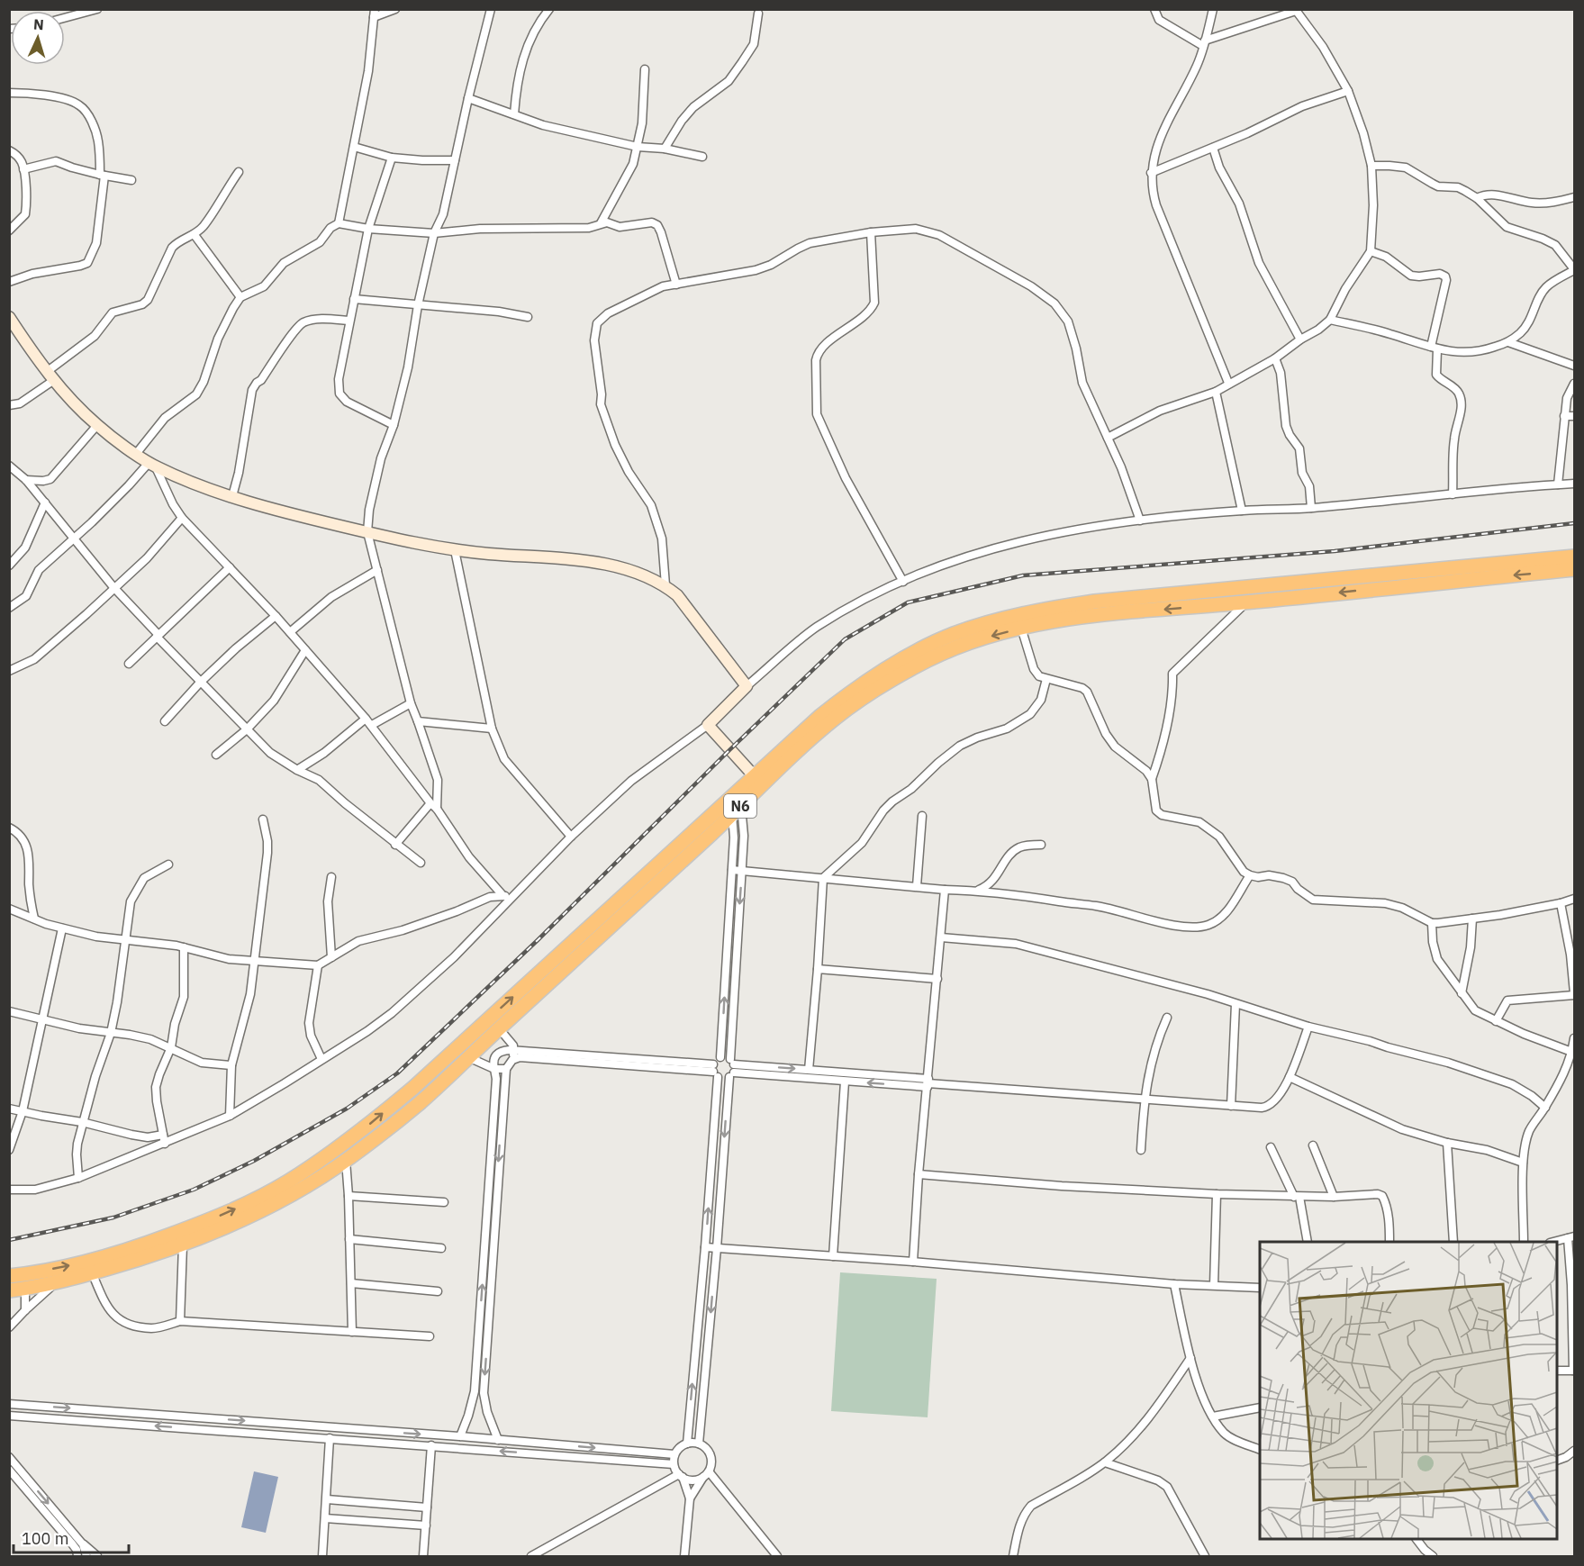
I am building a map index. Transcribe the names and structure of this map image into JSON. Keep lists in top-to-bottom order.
{
  "streets": {
    "highway": ["N6"]
  },
  "scale_bar": "100 m",
  "north": "top"
}
